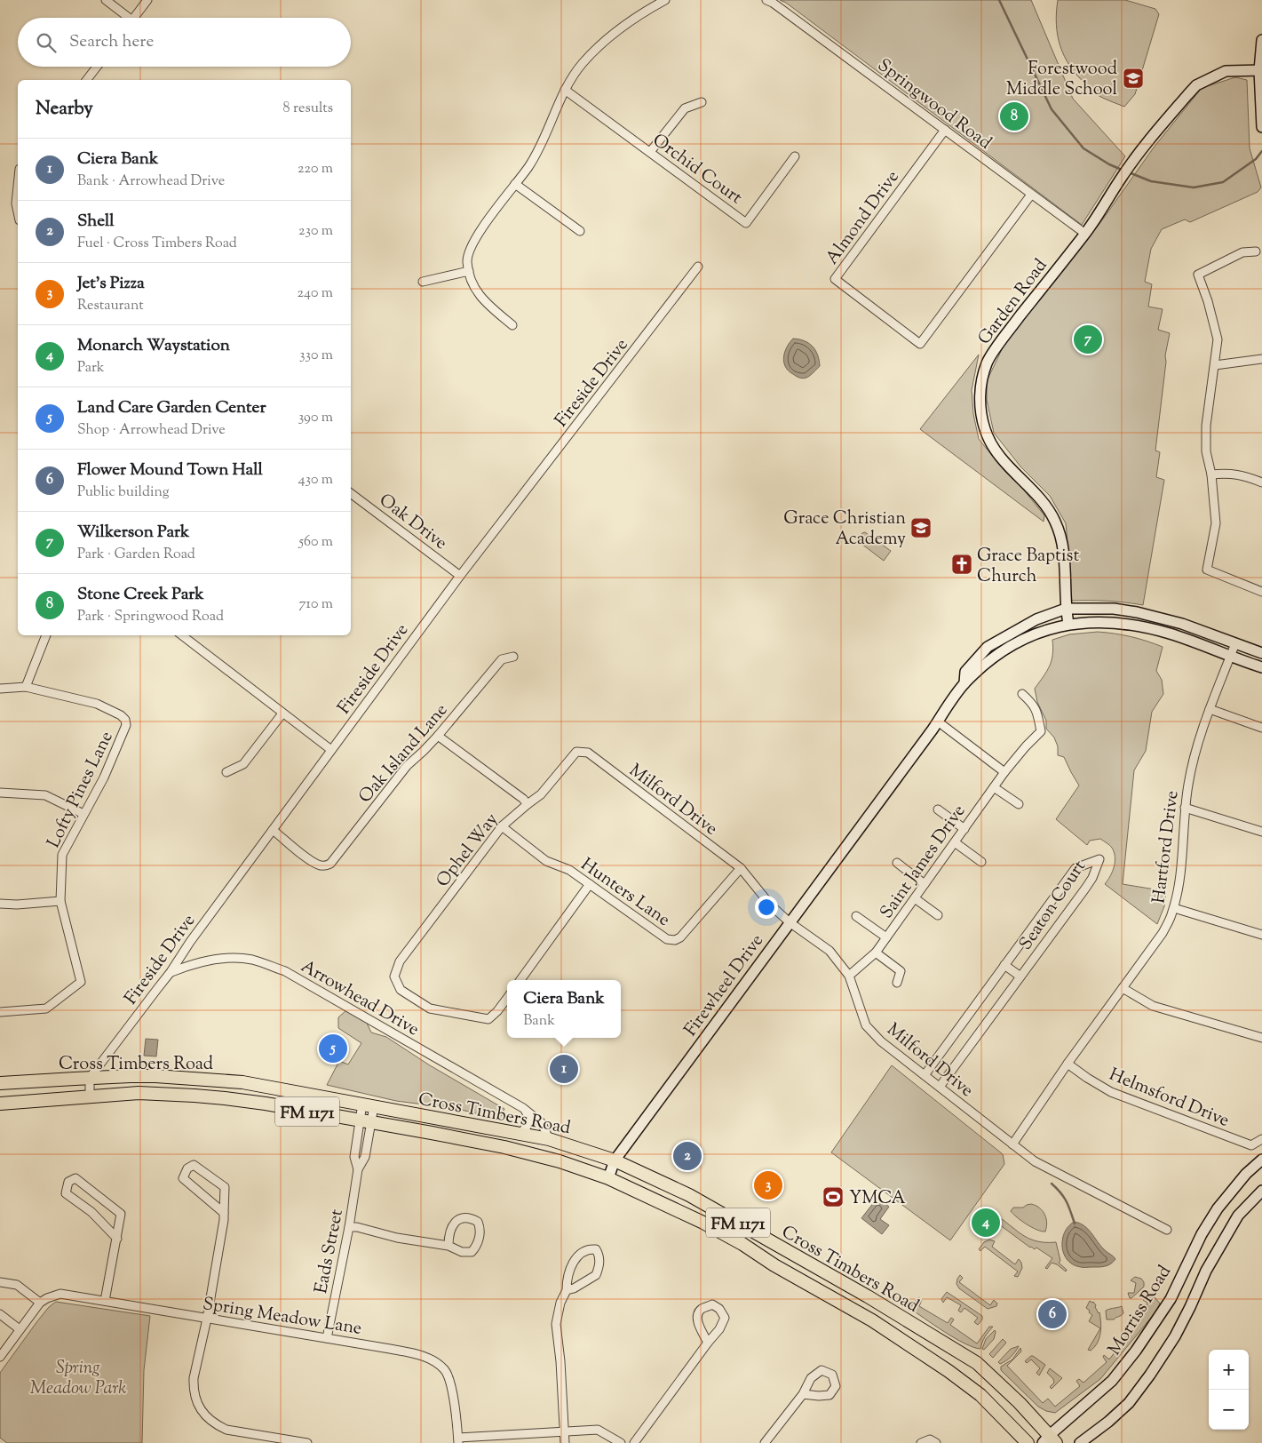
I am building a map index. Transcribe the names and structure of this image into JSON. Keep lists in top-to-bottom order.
{
  "streets": {
    "main road": ["Cross Timbers Road", "FM 1171"],
    "street": [
      "Springwood Road",
      "Orchid Court",
      "Almond Drive",
      "Garden Road",
      "Fireside Drive",
      "Oak Drive",
      "Oak Island Lane",
      "Lofty Pines Lane",
      "Milford Drive",
      "Hartford Drive",
      "Ophel Way",
      "Saint James Drive",
      "Hunters Lane",
      "Seaton Court",
      "Firewheel Drive",
      "Arrowhead Drive",
      "Helmsford Drive",
      "Eads Street",
      "Morriss Road",
      "Spring Meadow Lane"
    ]
  },
  "crossings": [
    ["Springwood Road", "Almond Drive"],
    ["Springwood Road", "Garden Road"],
    ["Garden Road", "Firewheel Drive"],
    ["Fireside Drive", "Oak Drive"],
    ["Fireside Drive", "Oak Island Lane"],
    ["Fireside Drive", "Arrowhead Drive"],
    ["Fireside Drive", "Cross Timbers Road"],
    ["Milford Drive", "Hartford Drive"],
    ["Milford Drive", "Ophel Way"],
    ["Milford Drive", "Saint James Drive"],
    ["Milford Drive", "Hunters Lane"],
    ["Milford Drive", "Seaton Court"],
    ["Milford Drive", "Firewheel Drive"],
    ["Hartford Drive", "Firewheel Drive"],
    ["Hartford Drive", "Helmsford Drive"],
    ["Ophel Way", "Hunters Lane"],
    ["Firewheel Drive", "Cross Timbers Road"],
    ["Arrowhead Drive", "Cross Timbers Road"],
    ["Cross Timbers Road", "Eads Street"],
    ["Cross Timbers Road", "Morriss Road"],
    ["Eads Street", "Spring Meadow Lane"]
  ],
  "parks": ["Spring Meadow Park"],
  "places": {
    "school or university": ["Forestwood Middle School", "Grace Christian Academy"],
    "church": ["Grace Baptist Church"],
    "sports": ["YMCA"]
  },
  "page": {
    "search": "Search here",
    "heading": ["Nearby", "8 results"],
    "pins": [
      "8",
      "7",
      "5",
      "1",
      "2",
      "3",
      "4",
      "6"
    ],
    "list": [
      {
        "mark": "1",
        "name": "Ciera Bank",
        "note": "Bank · Arrowhead Drive",
        "value": "220 m"
      },
      {
        "mark": "2",
        "name": "Shell",
        "note": "Fuel · Cross Timbers Road",
        "value": "230 m"
      },
      {
        "mark": "3",
        "name": "Jet's Pizza",
        "note": "Restaurant",
        "value": "240 m"
      },
      {
        "mark": "4",
        "name": "Monarch Waystation",
        "note": "Park",
        "value": "330 m"
      },
      {
        "mark": "5",
        "name": "Land Care Garden Center",
        "note": "Shop · Arrowhead Drive",
        "value": "390 m"
      },
      {
        "mark": "6",
        "name": "Flower Mound Town Hall",
        "note": "Public building",
        "value": "430 m"
      },
      {
        "mark": "7",
        "name": "Wilkerson Park",
        "note": "Park · Garden Road",
        "value": "560 m"
      },
      {
        "mark": "8",
        "name": "Stone Creek Park",
        "note": "Park · Springwood Road",
        "value": "710 m"
      }
    ],
    "popup": ["Ciera Bank", "Bank"],
    "map_buttons": ["+", "−"]
  }
}
